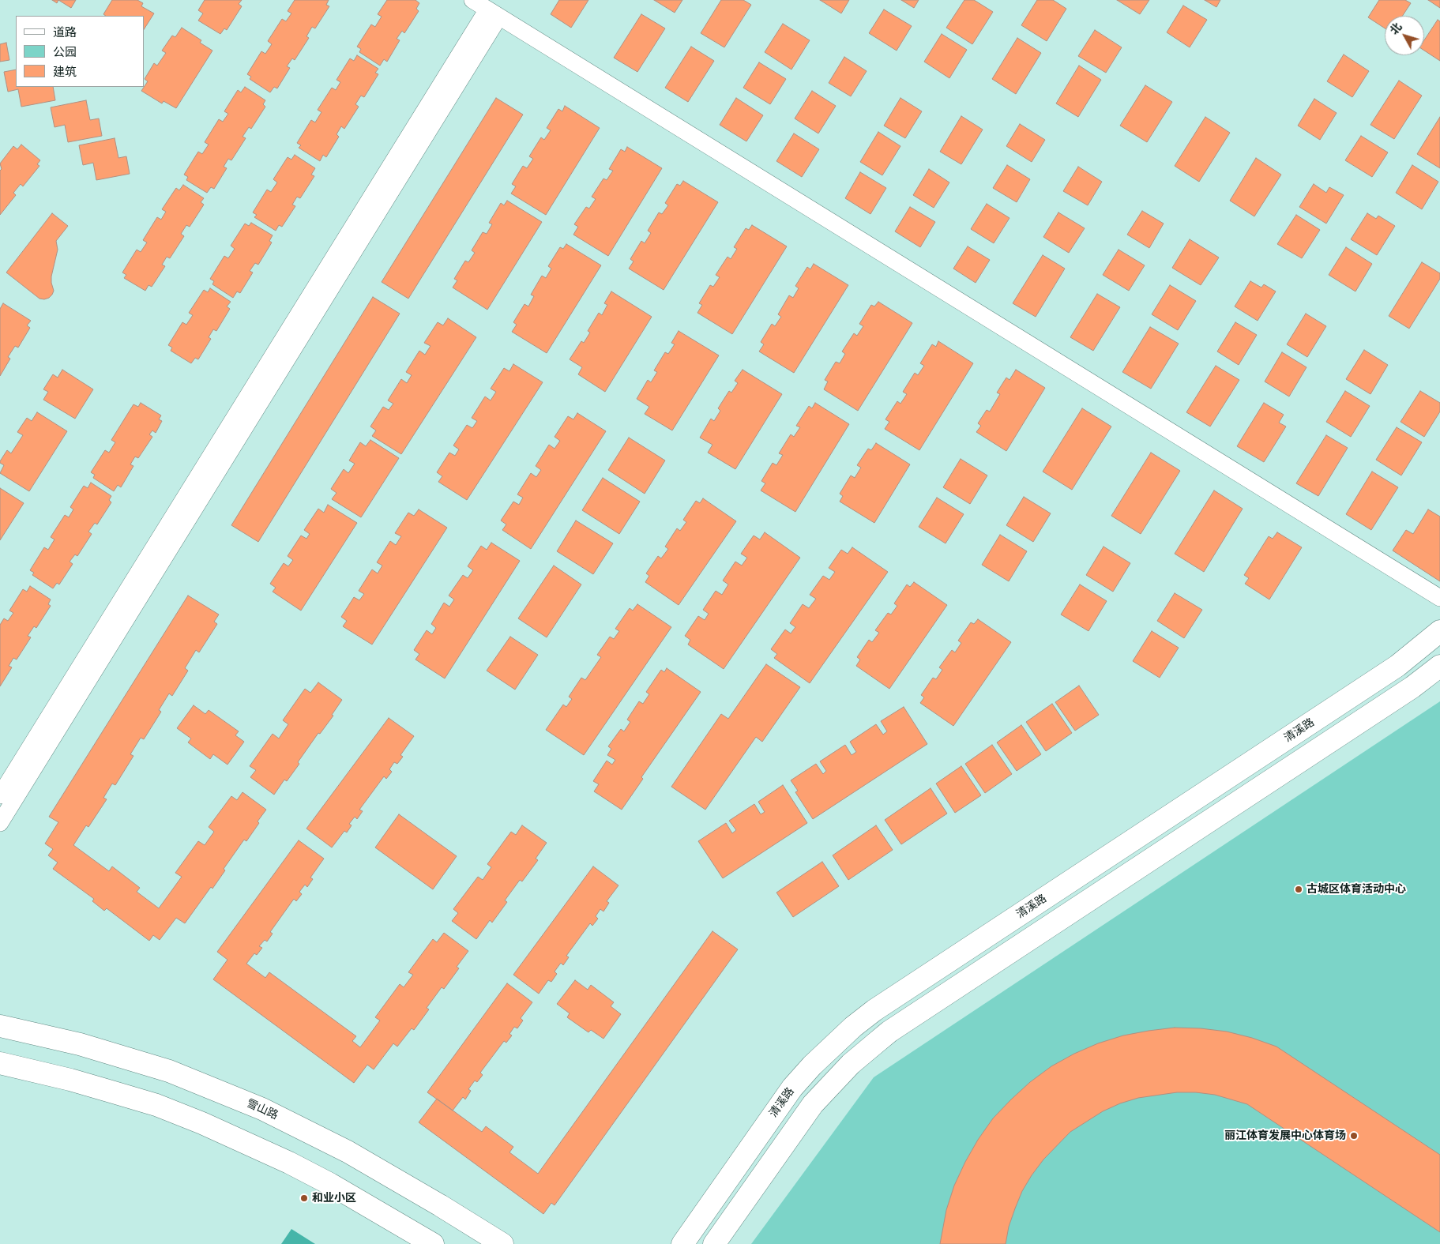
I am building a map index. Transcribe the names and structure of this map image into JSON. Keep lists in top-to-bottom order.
{
  "streets": {
    "street": ["清溪路", "雪山路"]
  },
  "places": ["古城区体育活动中心", "丽江体育发展中心体育场", "和业小区"],
  "legend": ["道路", "公园", "建筑"],
  "north": "top left"
}
